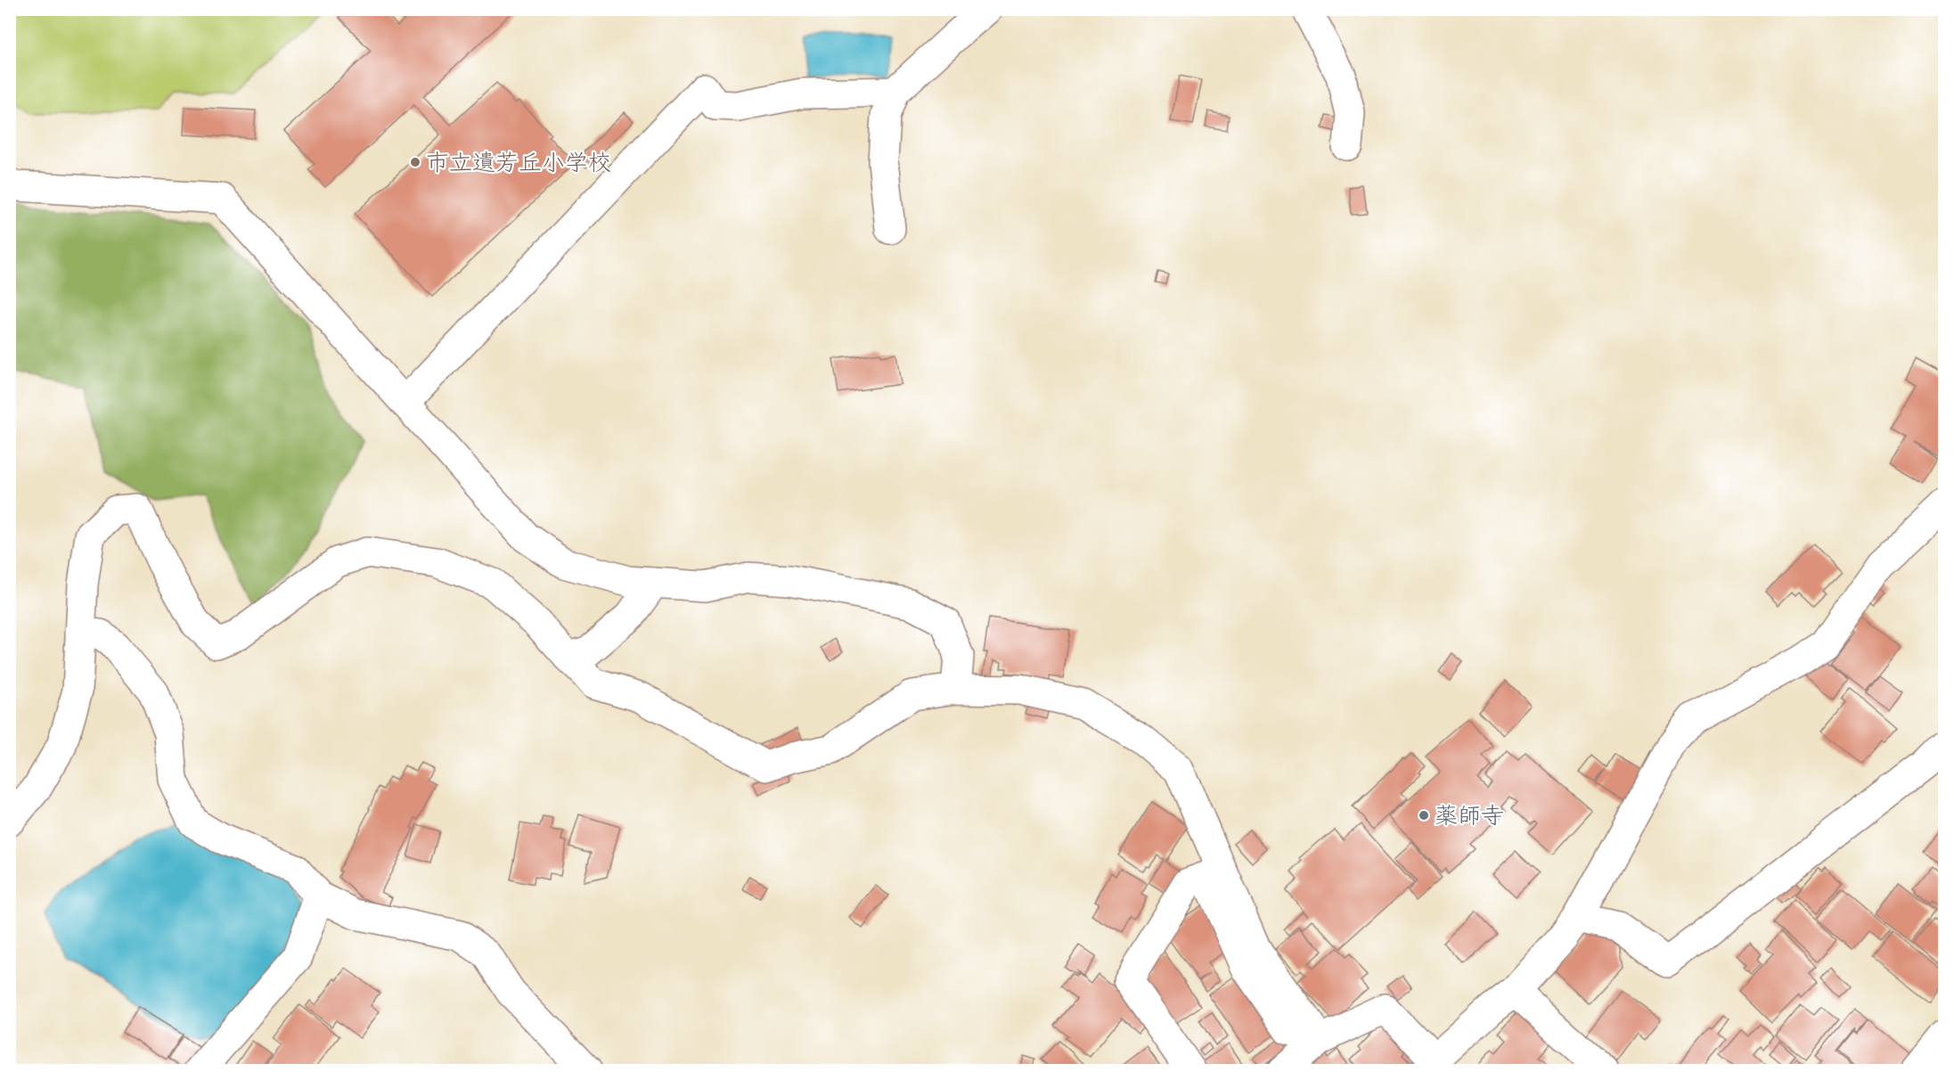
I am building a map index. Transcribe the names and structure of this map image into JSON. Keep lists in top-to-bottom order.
{
  "places": ["市立遺芳丘小学校", "薬師寺"]
}
